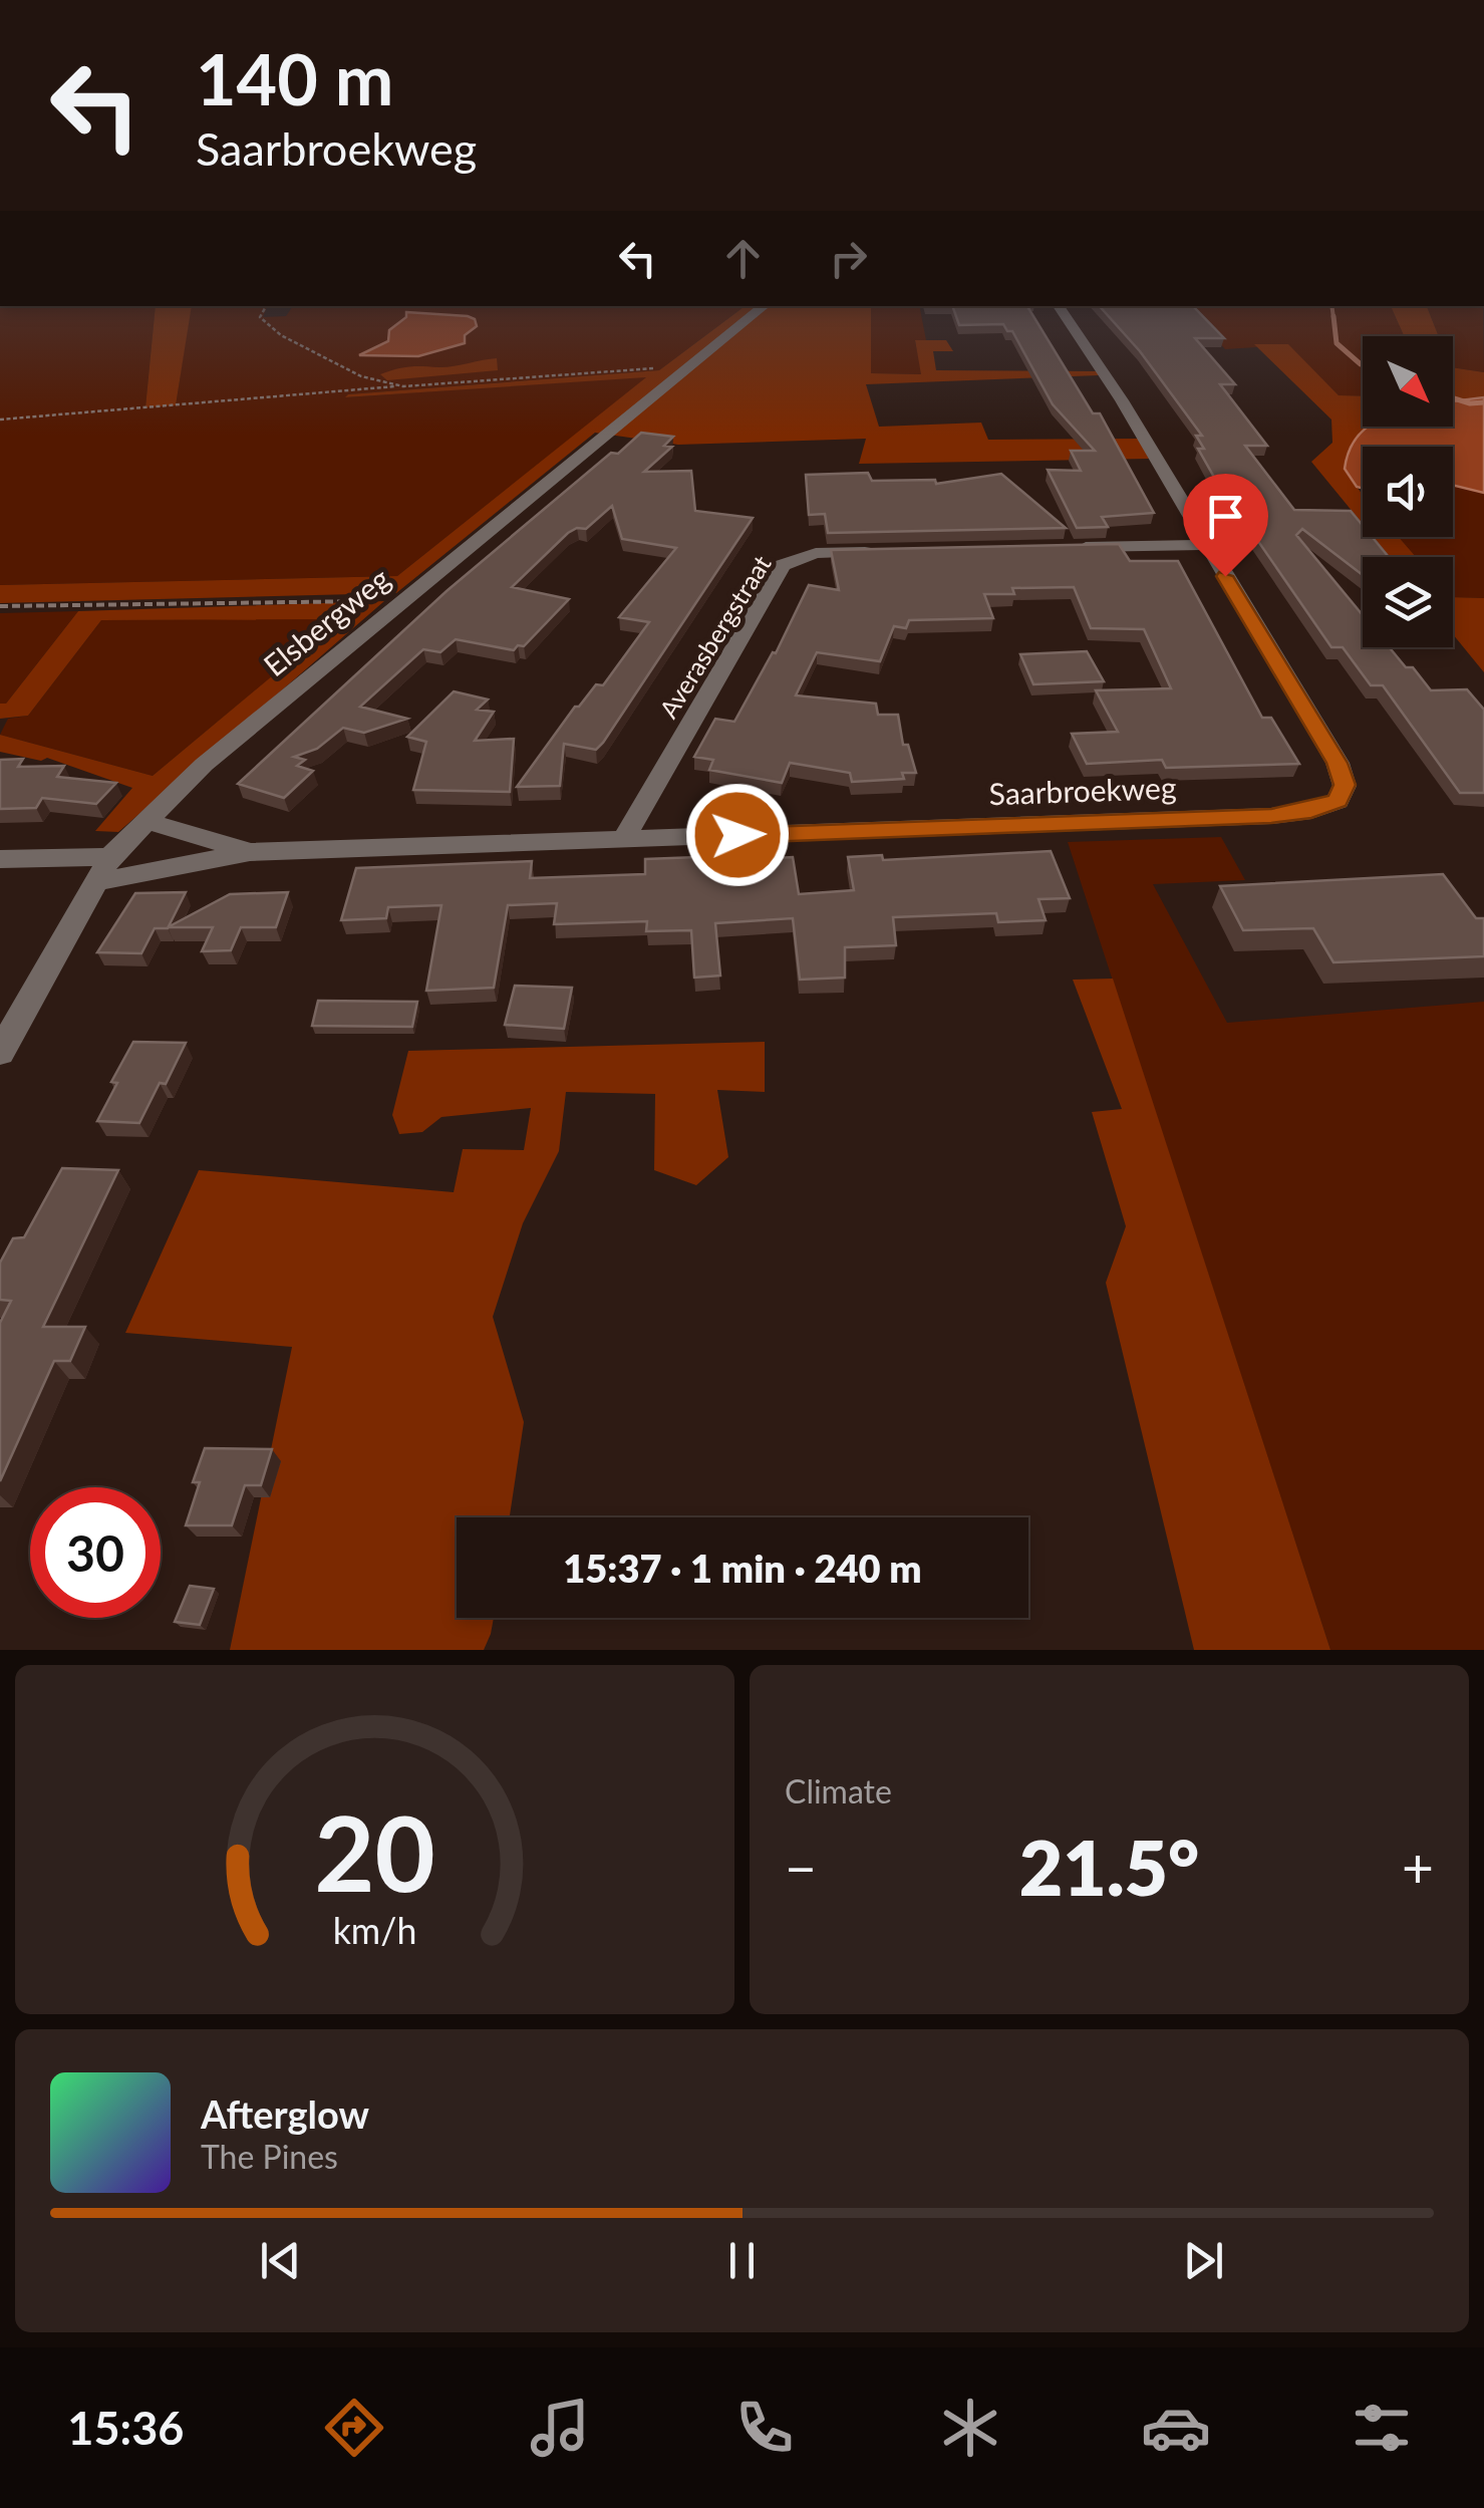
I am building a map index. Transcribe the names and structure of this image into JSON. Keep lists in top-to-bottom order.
{
  "streets": {
    "street": ["Elsbergweg", "Averasbergstraat", "Saarbroekweg"]
  },
  "crossings": [
    ["Elsbergweg", "Saarbroekweg"],
    ["Averasbergstraat", "Saarbroekweg"]
  ],
  "north": "bottom right",
  "page": {
    "turn": ["140 m", "Saarbroekweg"],
    "limit": "30",
    "trip": "15:37 · 1 min · 240 m",
    "tile": "Climate",
    "heat": ["−", "21.5°", "+"],
    "song": ["Afterglow", "The Pines"],
    "tabs": "15:36",
    "gauge": ["20", "km/h"]
  }
}
